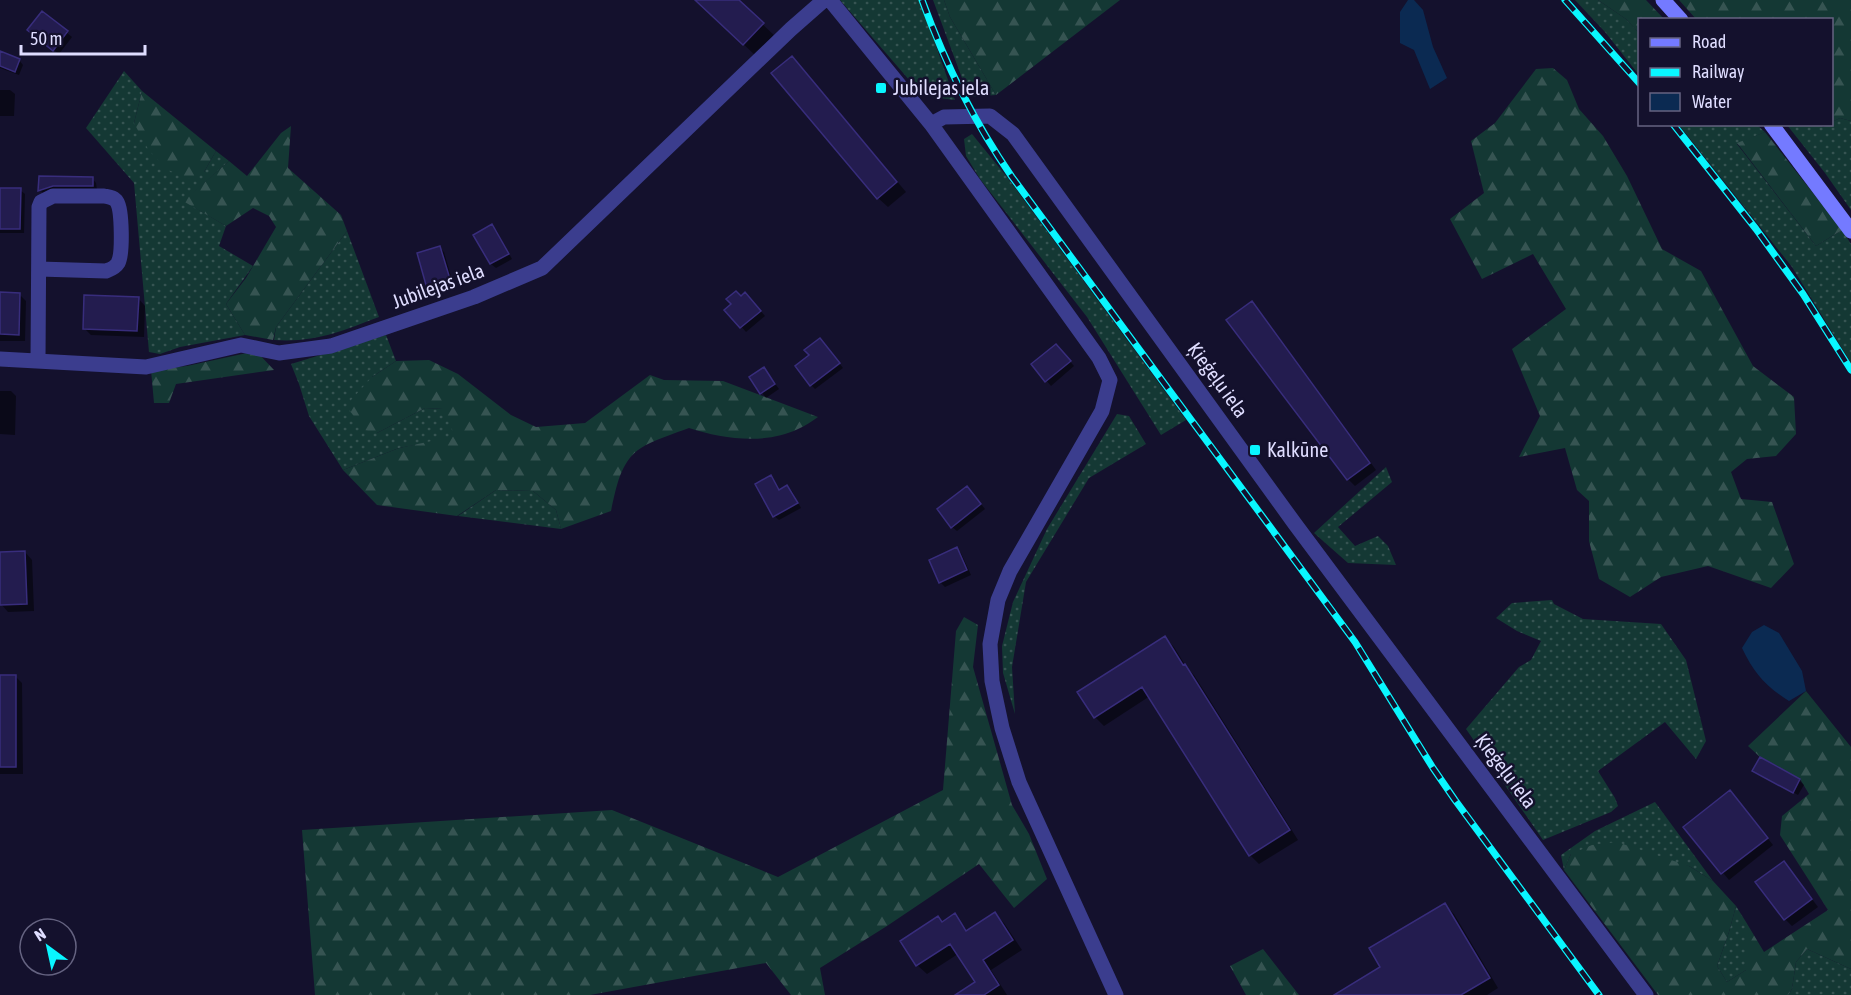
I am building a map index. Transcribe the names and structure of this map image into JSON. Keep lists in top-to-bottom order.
{
  "streets": {
    "street": ["Jubilejas iela", "Ķieģeļu iela"]
  },
  "places": {
    "transit": ["Jubilejas iela", "Kalkūne"]
  },
  "legend": ["Road", "Railway", "Water"],
  "scale_bar": "50 m",
  "north": "top left"
}
